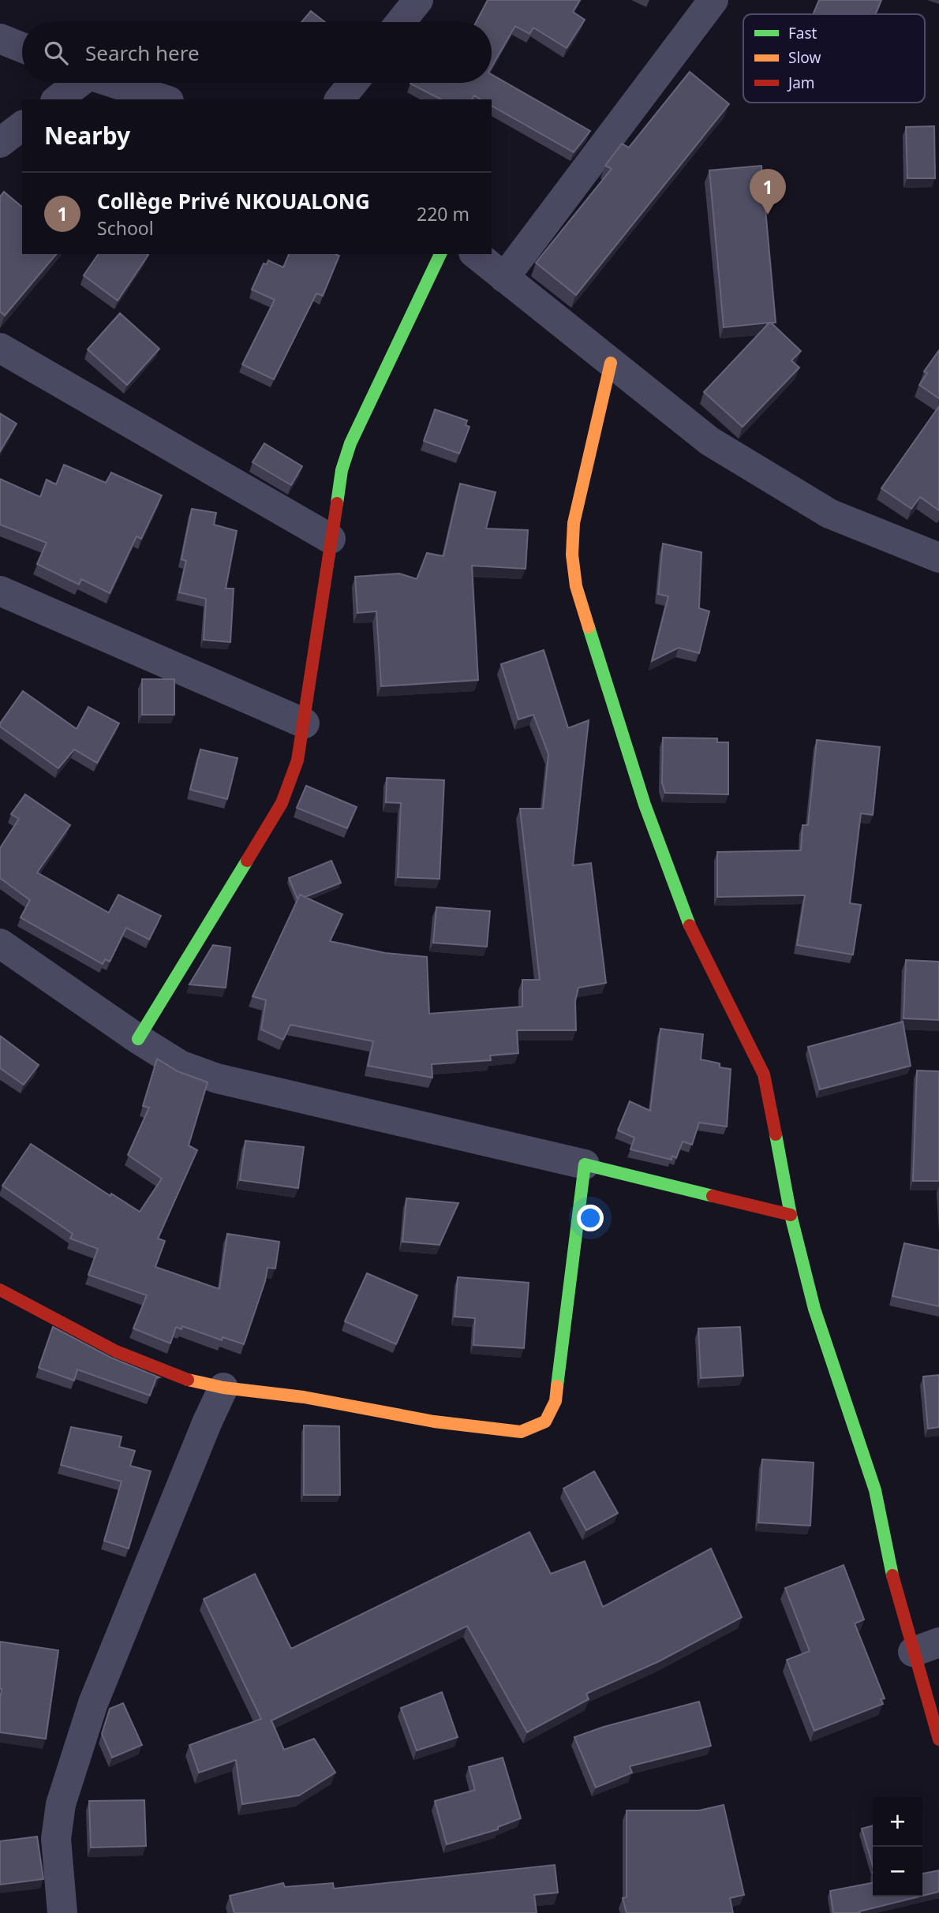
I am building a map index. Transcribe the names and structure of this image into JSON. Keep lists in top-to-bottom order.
{
  "legend": ["Fast", "Slow", "Jam"],
  "page": {
    "search": "Search here",
    "heading": "Nearby",
    "pins": "1",
    "list": [
      {
        "mark": "1",
        "name": "Collège Privé NKOUALONG",
        "note": "School",
        "value": "220 m"
      }
    ],
    "map_buttons": ["+", "−"]
  }
}
